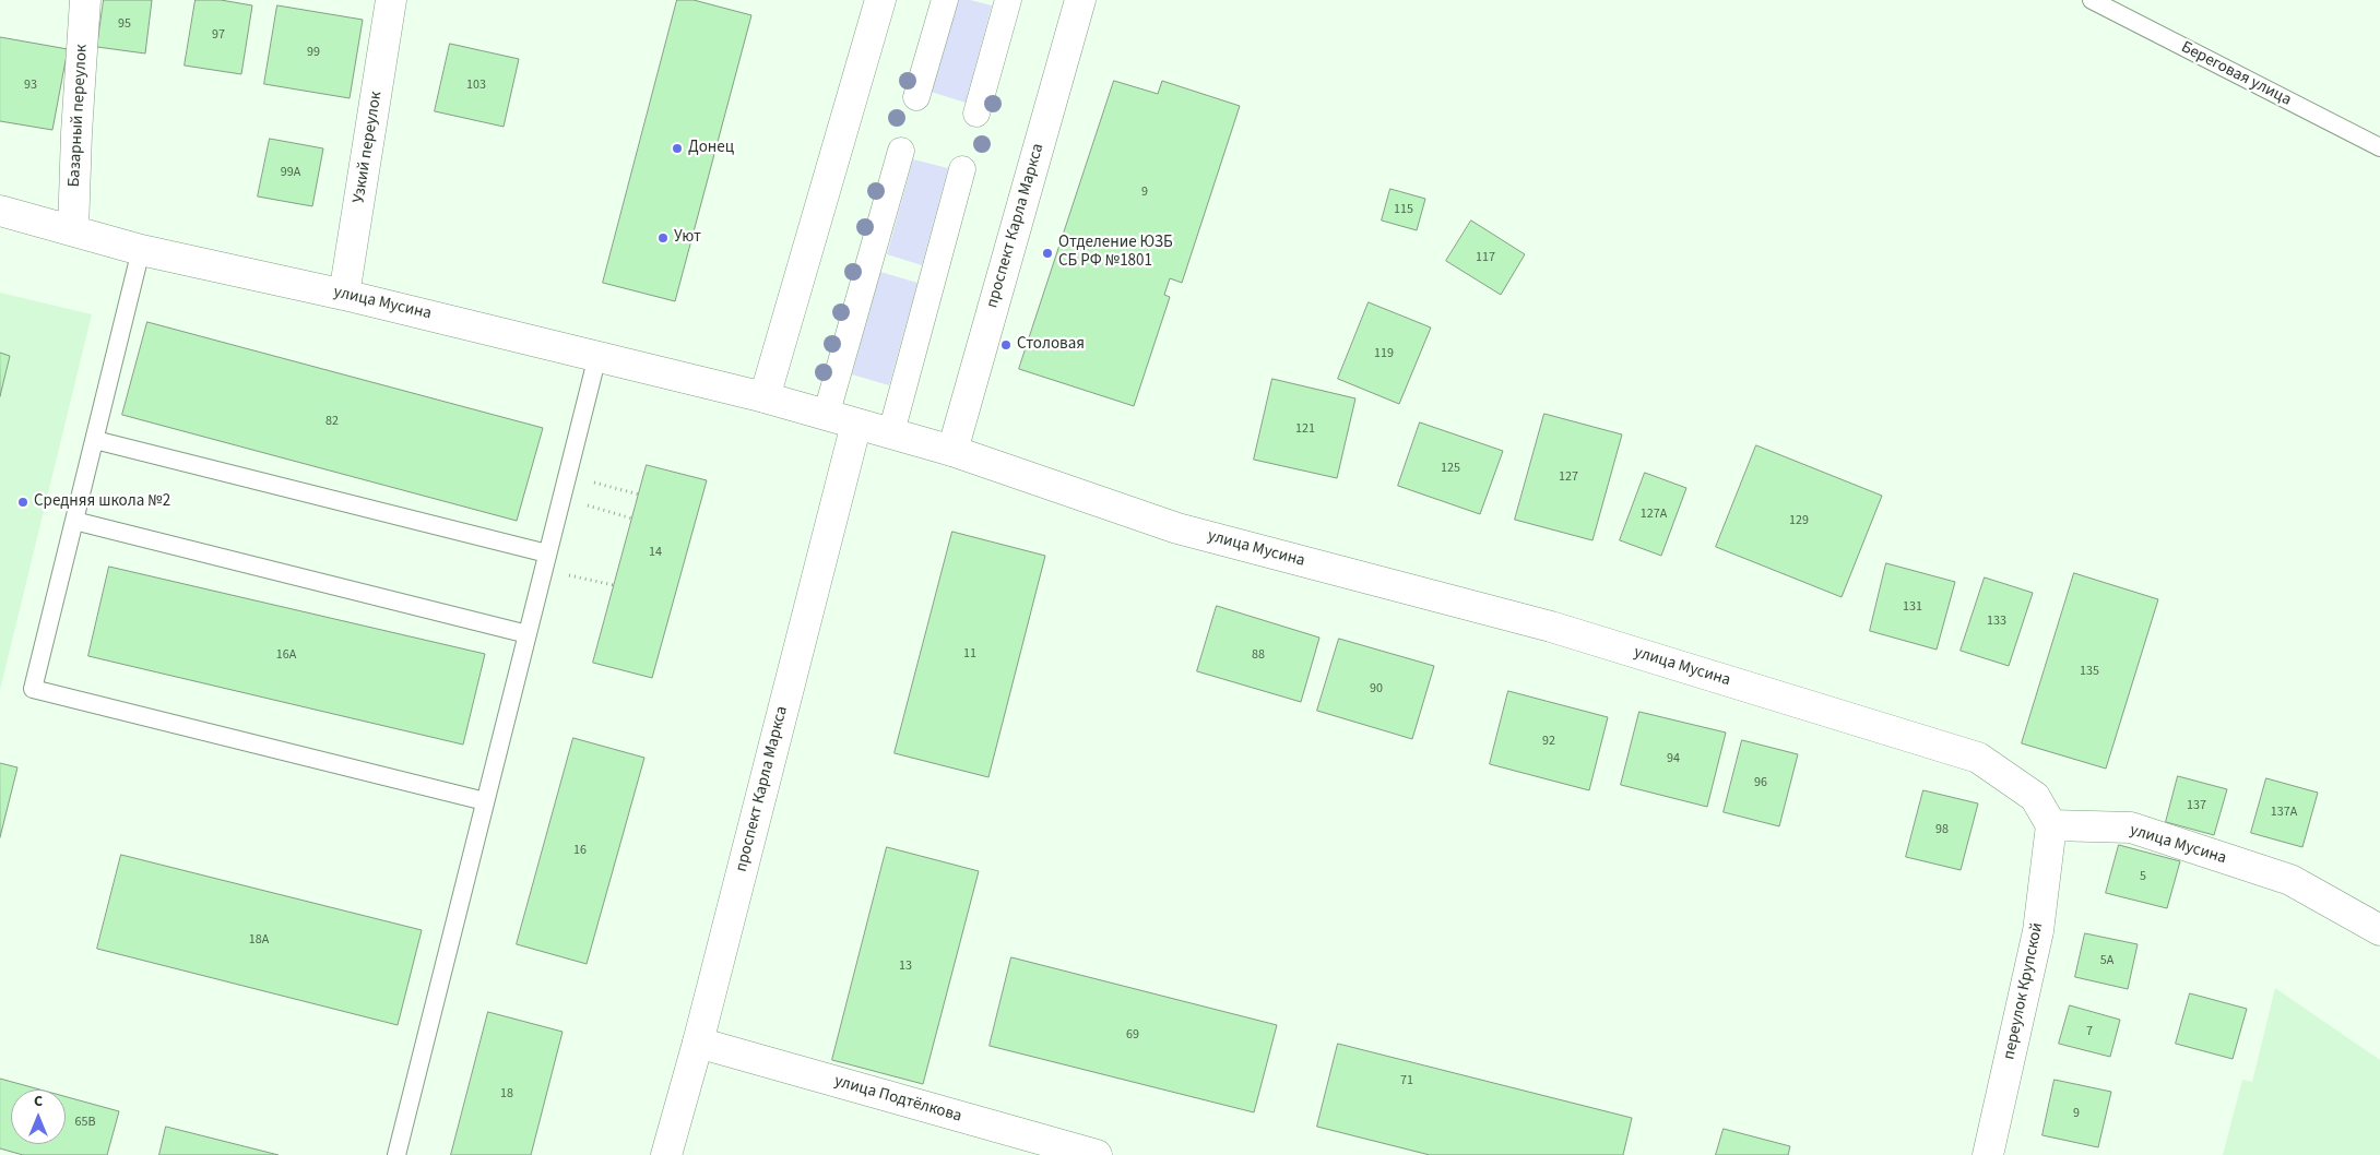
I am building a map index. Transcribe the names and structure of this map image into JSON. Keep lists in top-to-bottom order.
{
  "streets": {
    "street": [
      "Базарный переулок",
      "Узкий переулок",
      "проспект Карла Маркса",
      "улица Мусина",
      "переулок Крупской",
      "улица Подтёлкова"
    ],
    "lane": ["Береговая улица"]
  },
  "crossings": [
    ["Базарный переулок", "улица Мусина"],
    ["Узкий переулок", "улица Мусина"],
    ["проспект Карла Маркса", "улица Мусина"],
    ["проспект Карла Маркса", "улица Подтёлкова"],
    ["улица Мусина", "переулок Крупской"]
  ],
  "places": [
    "Донец",
    "Уют",
    "Отделение ЮЗБ СБ РФ №1801",
    "Столовая",
    "Средняя школа №2"
  ],
  "house_numbers": [
    "95",
    "97",
    "99",
    "93",
    "103",
    "99А",
    "9",
    "115",
    "117",
    "119",
    "82",
    "121",
    "125",
    "127",
    "127А",
    "129",
    "14",
    "131",
    "133",
    "11",
    "16А",
    "88",
    "135",
    "90",
    "92",
    "94",
    "96",
    "137",
    "137А",
    "98",
    "16",
    "5",
    "18А",
    "5А",
    "13",
    "7",
    "69",
    "71",
    "18",
    "9",
    "65В"
  ],
  "north": "top"
}
